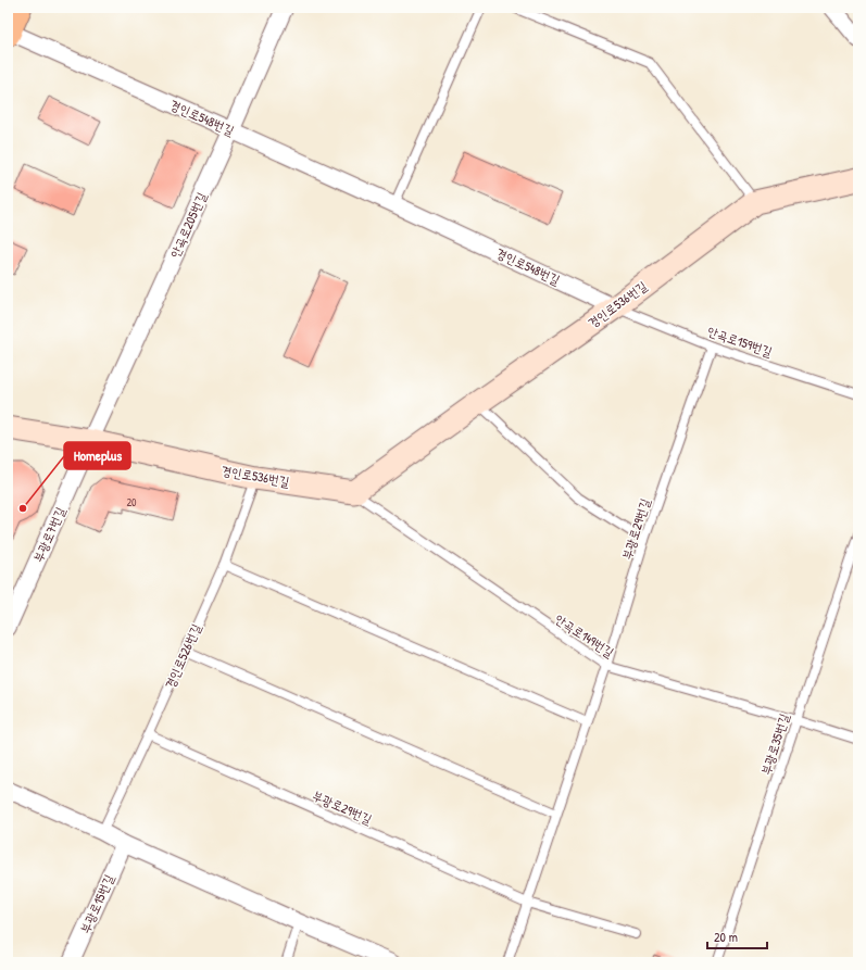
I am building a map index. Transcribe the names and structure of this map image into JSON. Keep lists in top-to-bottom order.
{
  "streets": {
    "street": [
      "경인로548번길",
      "안곡로205번길",
      "경인로536번길",
      "부광로7번길",
      "부광로15번길"
    ],
    "lane": [
      "안곡로159번길",
      "부광로29번길",
      "안곡로149번길",
      "경인로526번길",
      "부광로35번길"
    ]
  },
  "crossings": [
    ["경인로548번길", "안곡로205번길"],
    ["경인로548번길", "경인로536번길"],
    ["경인로548번길", "안곡로159번길"],
    ["안곡로205번길", "경인로536번길"],
    ["안곡로205번길", "부광로7번길"],
    ["경인로536번길", "안곡로159번길"],
    ["경인로536번길", "부광로7번길"],
    ["경인로536번길", "안곡로149번길"],
    ["경인로536번길", "경인로526번길"],
    ["안곡로159번길", "부광로29번길"],
    ["부광로29번길", "안곡로149번길"],
    ["부광로29번길", "경인로526번길"],
    ["안곡로149번길", "부광로35번길"]
  ],
  "places": ["Homeplus"],
  "house_numbers": ["20"],
  "scale_bar": "20 m"
}
